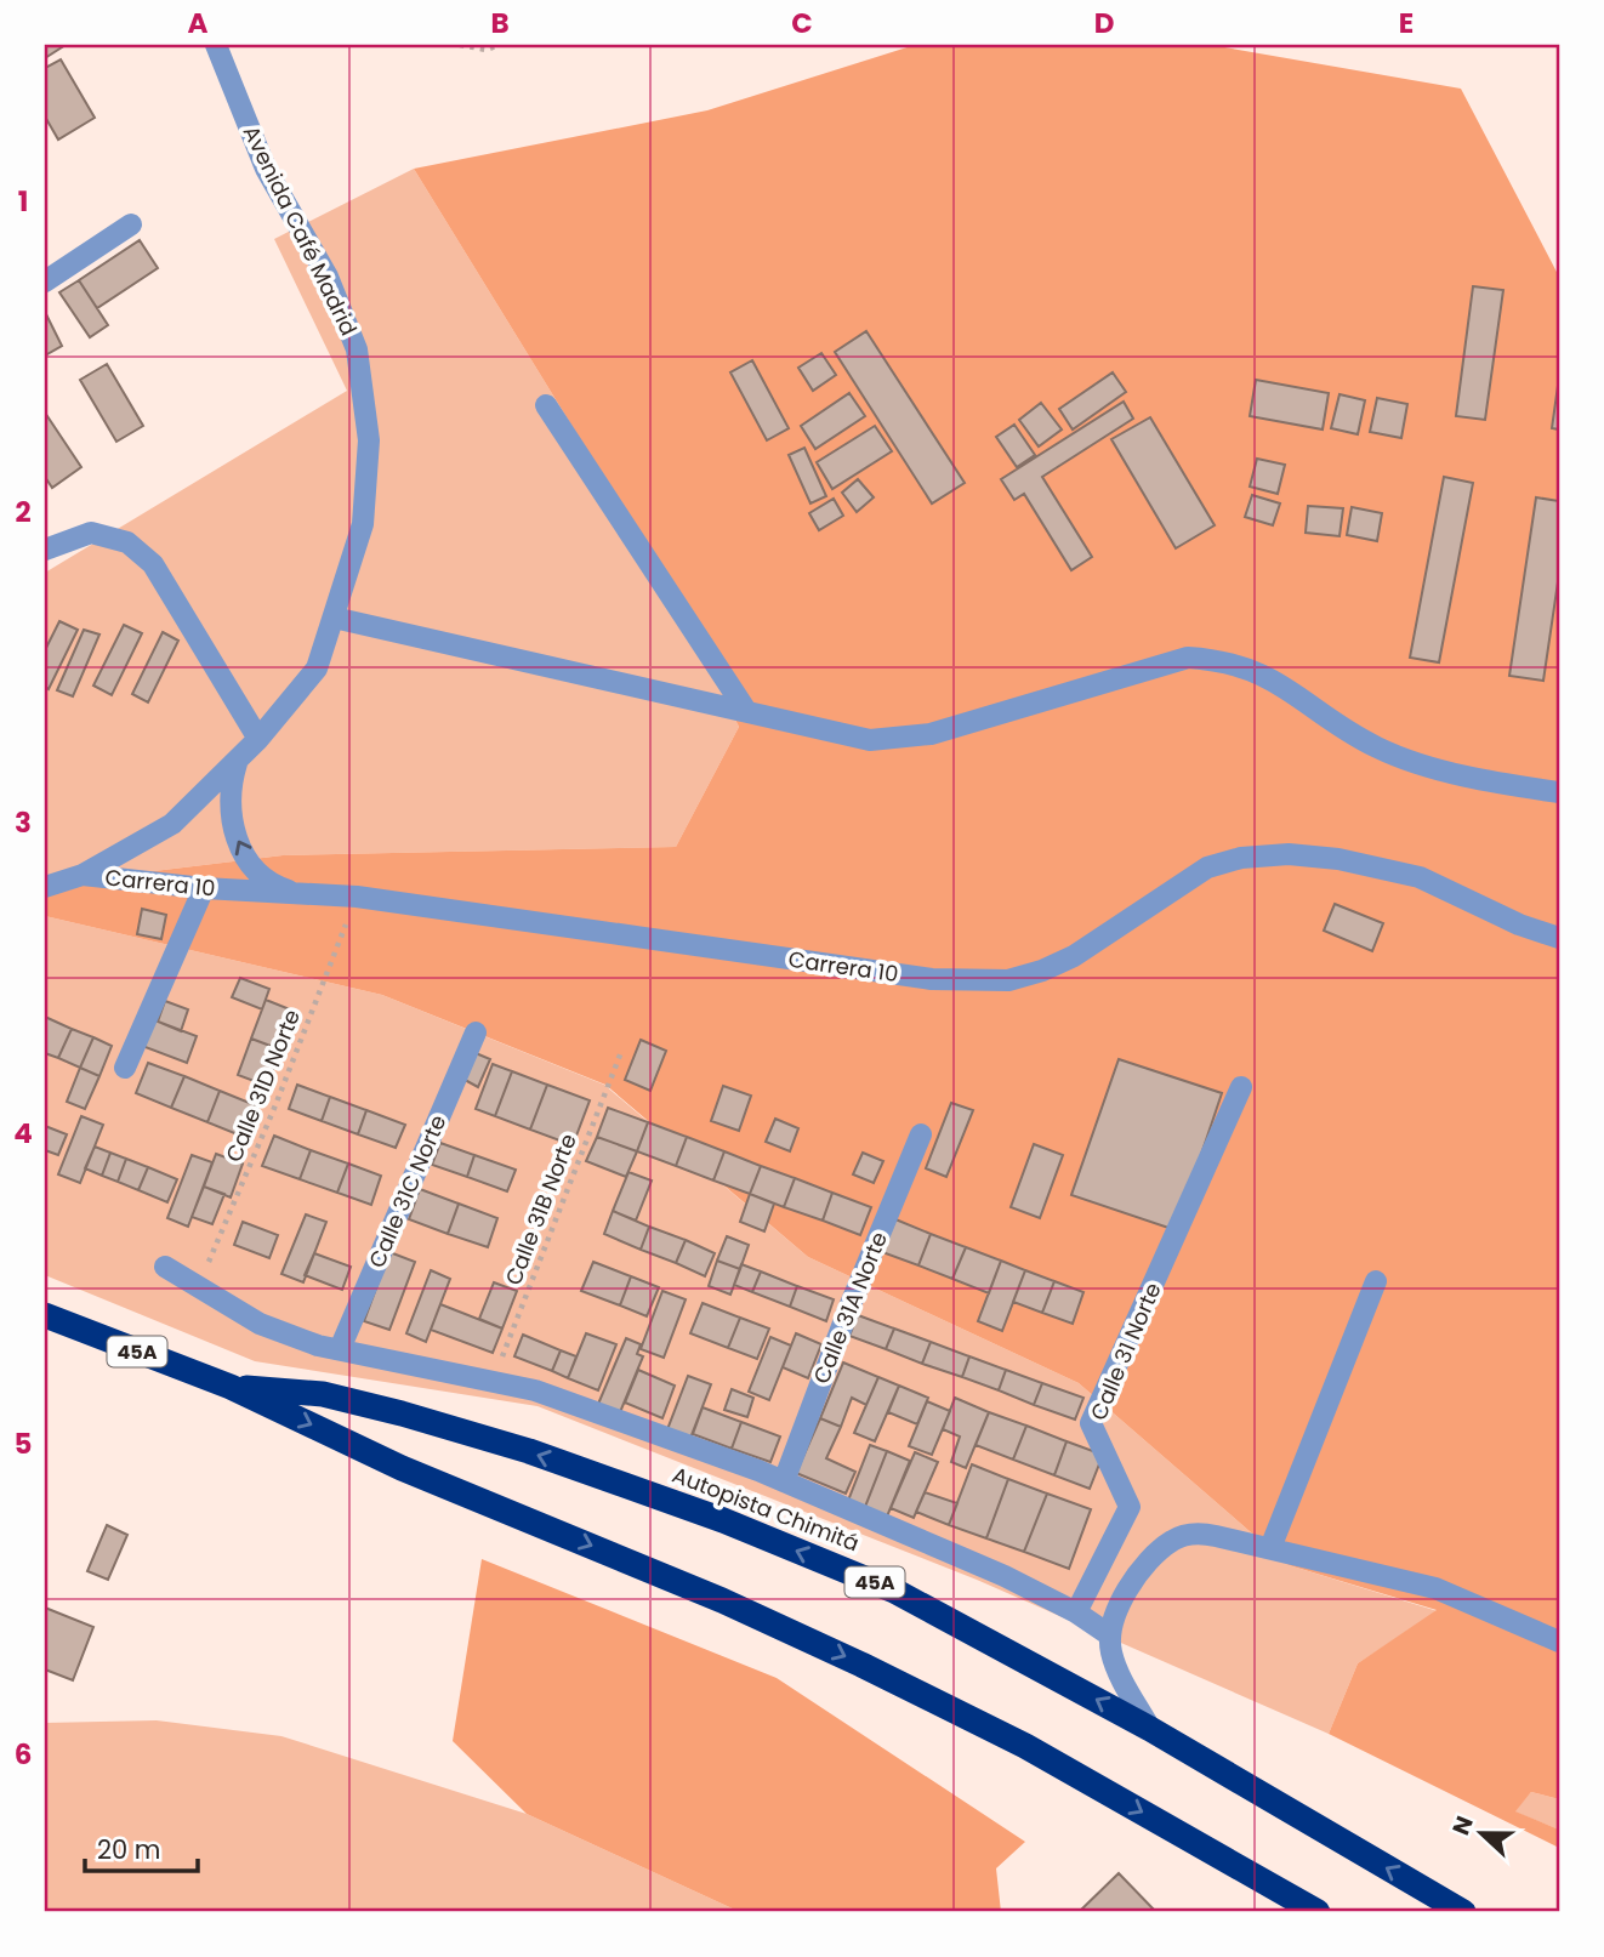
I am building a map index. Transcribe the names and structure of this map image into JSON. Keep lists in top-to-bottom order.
{
  "streets": {
    "highway": ["45A", "Autopista Chimitá"],
    "street": [
      "Avenida Café Madrid",
      "Carrera 10",
      "Calle 31C Norte",
      "Calle 31A Norte",
      "Calle 31 Norte"
    ],
    "path": ["Calle 31D Norte", "Calle 31B Norte"]
  },
  "crossings": [
    ["Avenida Café Madrid", "Carrera 10"],
    ["Carrera 10", "Calle 31D Norte"]
  ],
  "scale_bar": "20 m",
  "north": "left",
  "grid": {
    "columns": [
      "A",
      "B",
      "C",
      "D",
      "E"
    ],
    "rows": [
      "1",
      "2",
      "3",
      "4",
      "5",
      "6"
    ]
  }
}
